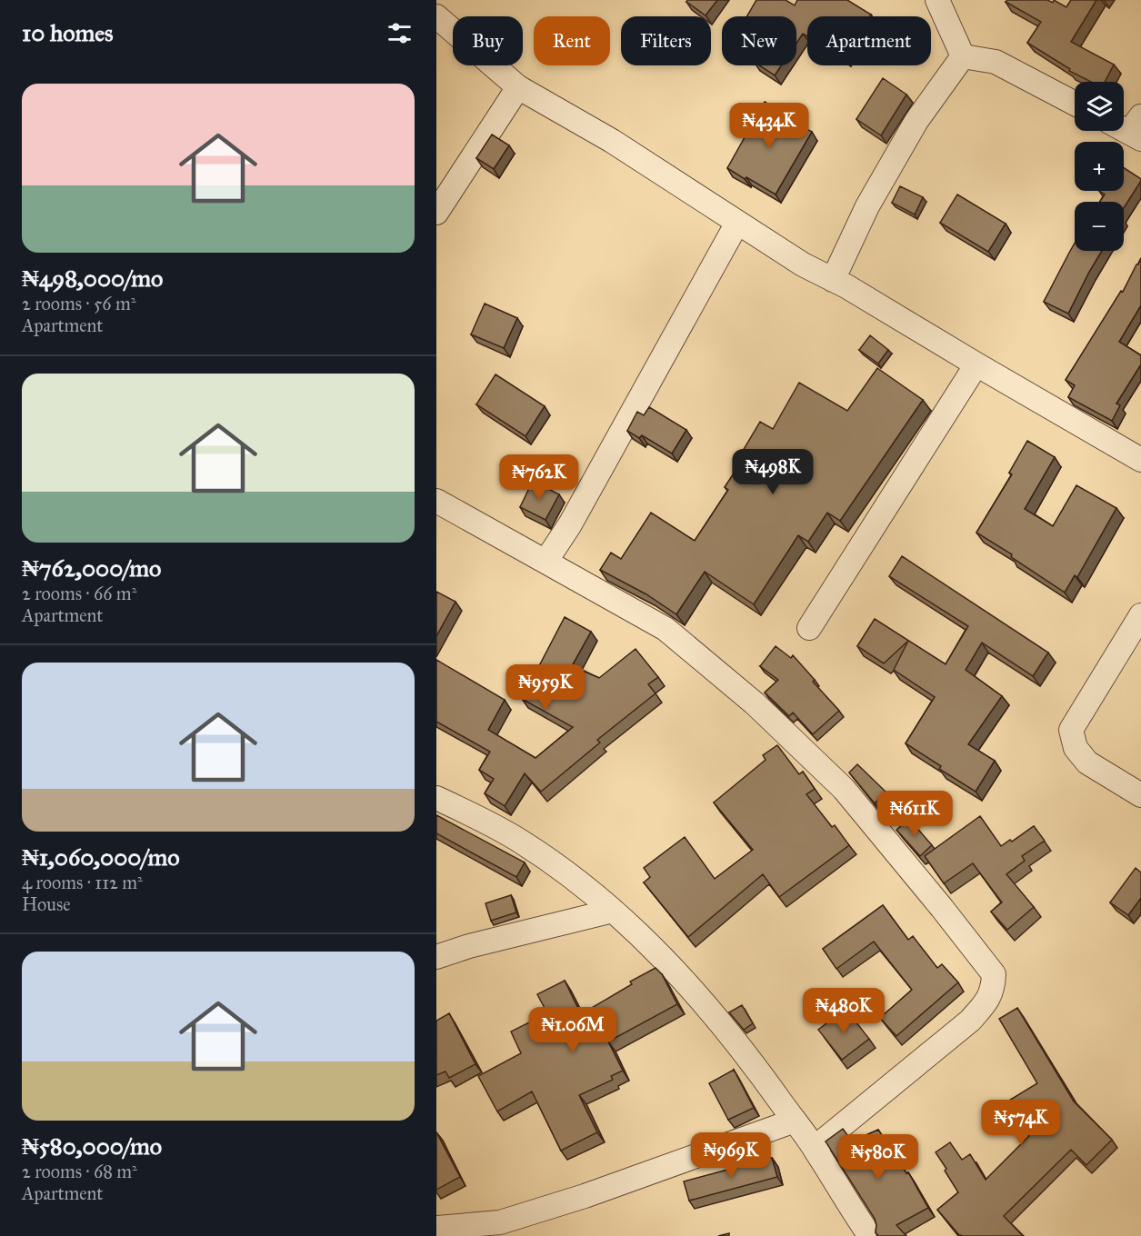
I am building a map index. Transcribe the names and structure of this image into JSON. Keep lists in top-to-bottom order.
{
  "page": {
    "heading": "10 homes",
    "chip": [
      "Buy",
      "Rent",
      "Filters",
      "New",
      "Apartment"
    ],
    "list": [
      {
        "name": "₦498,000/mo",
        "note": "2 rooms · 56 m² · Apartment"
      },
      {
        "name": "₦762,000/mo",
        "note": "2 rooms · 66 m² · Apartment"
      },
      {
        "name": "₦1,060,000/mo",
        "note": "4 rooms · 112 m² · House"
      },
      {
        "name": "₦580,000/mo",
        "note": "2 rooms · 68 m² · Apartment"
      }
    ],
    "map_buttons": ["+", "−"],
    "price": [
      "₦434K",
      "₦498K",
      "₦762K",
      "₦959K",
      "₦611K",
      "₦480K",
      "₦1.06M",
      "₦574K",
      "₦969K",
      "₦580K"
    ]
  }
}
